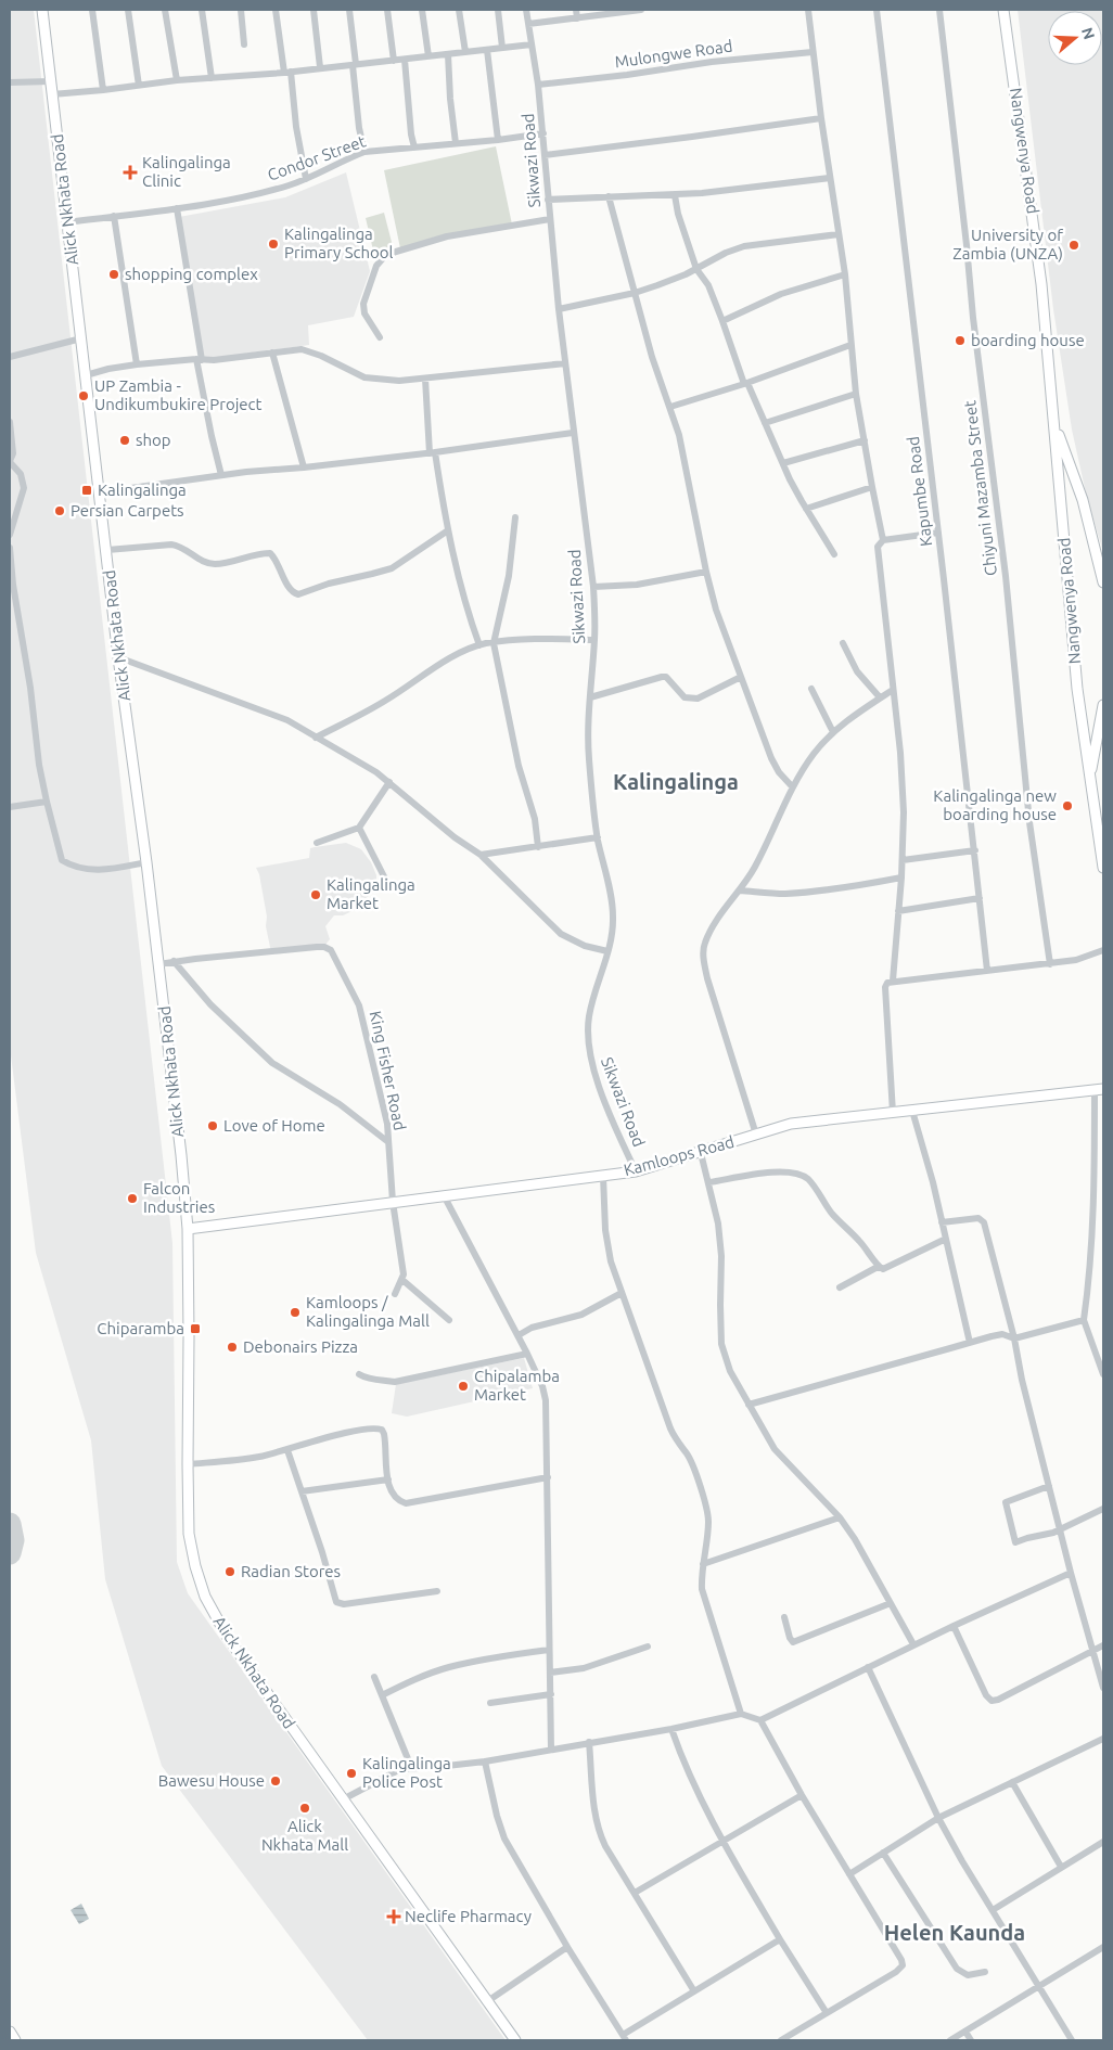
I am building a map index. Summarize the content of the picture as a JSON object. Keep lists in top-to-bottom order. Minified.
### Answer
{"streets":{"main road":["Nangwenya Road","Alick Nkhata Road","Kamloops Road"],"street":["Mulongwe Road","Condor Street","Sikwazi Road","Chiyuni Mazamba Street","Kapumbe Road","King Fisher Road"]},"crossings":[["Mulongwe Road","Sikwazi Road"],["Condor Street","Sikwazi Road"],["Condor Street","Alick Nkhata Road"],["Sikwazi Road","Kamloops Road"],["Alick Nkhata Road","Kamloops Road"],["King Fisher Road","Kamloops Road"]],"districts":["Kalingalinga","Helen Kaunda"],"places":{"health":["Kalingalinga Clinic","Neclife Pharmacy"],"other":["Kalingalinga Primary School","University of Zambia (UNZA)","shopping complex","boarding house","UP Zambia - Undikumbukire Project","shop","Persian Carpets","Kalingalinga new boarding house","Kalingalinga Market","Love of Home","Falcon Industries","Kamloops / Kalingalinga Mall","Debonairs Pizza","Chipalamba Market","Radian Stores","Kalingalinga Police Post","Bawesu House","Alick Nkhata Mall"],"transit":["Kalingalinga","Chiparamba"]},"north":"right"}
